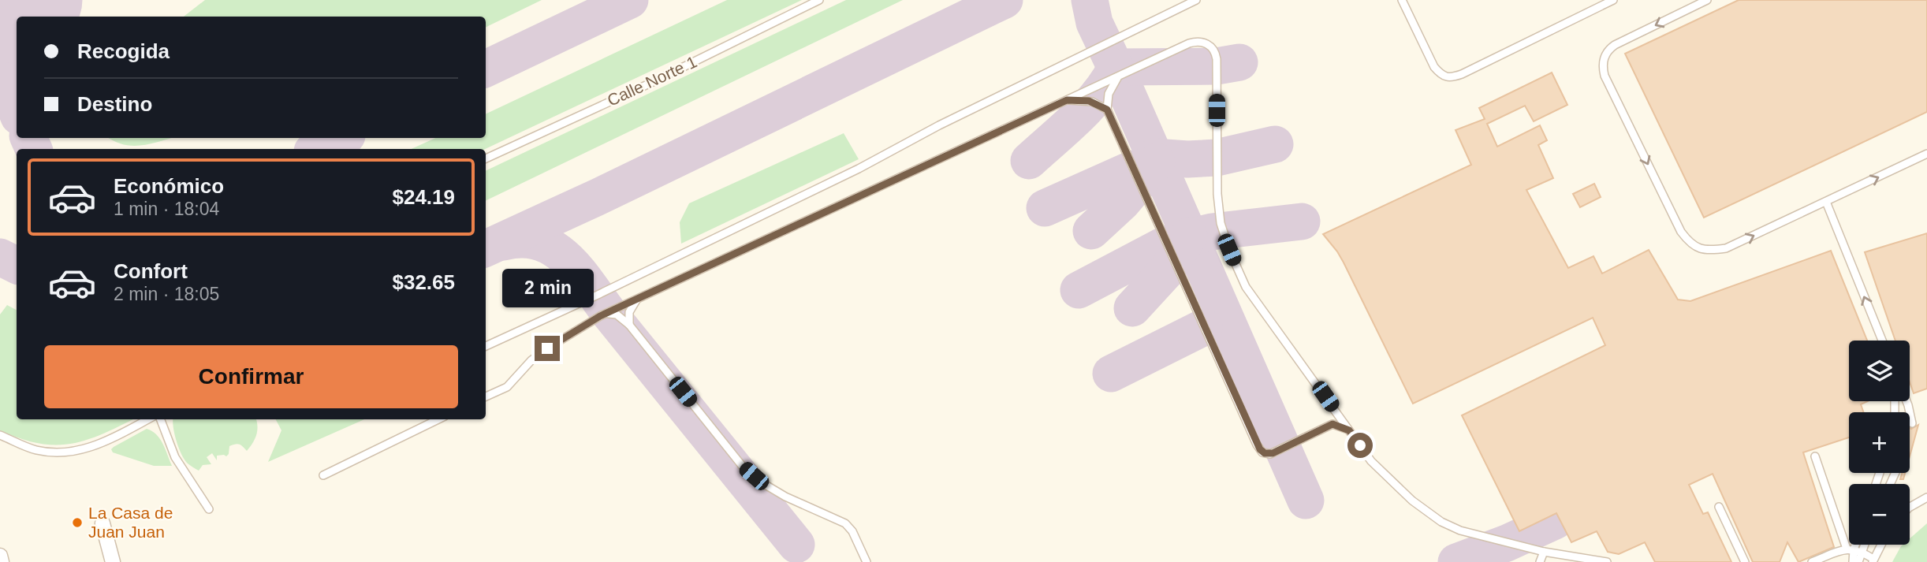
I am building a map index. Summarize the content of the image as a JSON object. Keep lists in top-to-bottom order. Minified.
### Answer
{"streets":{"lane":["Calle Norte 1"]},"places":["La Casa de Juan Juan"],"page":{"banner":["Recogida","Destino"],"list":[{"name":"Económico","note":"1 min · 18:04","value":"$24.19"},{"name":"Confort","note":"2 min · 18:05","value":"$32.65"}],"bubble":"2 min","buttons":"Confirmar","map_buttons":["+","−"]}}
